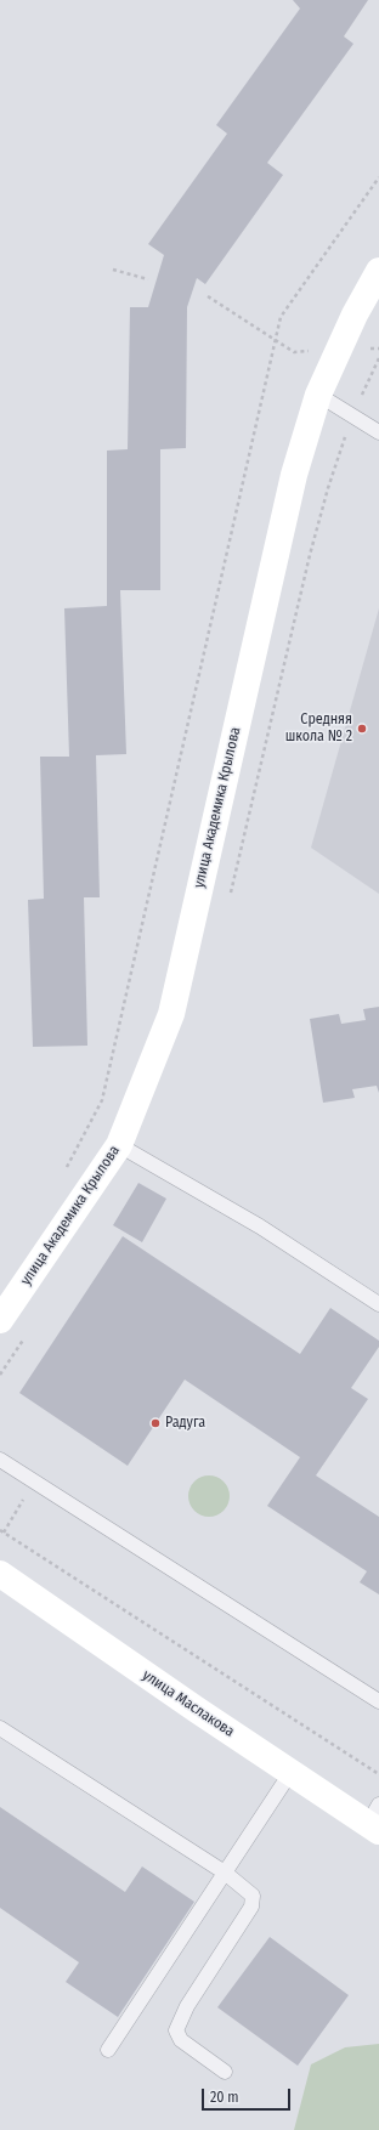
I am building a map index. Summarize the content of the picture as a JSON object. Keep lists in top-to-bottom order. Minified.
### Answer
{"streets":{"street":["улица Академика Крылова","улица Маслакова"]},"places":["Средняя школа № 2","Радуга"],"scale_bar":"20 m"}
